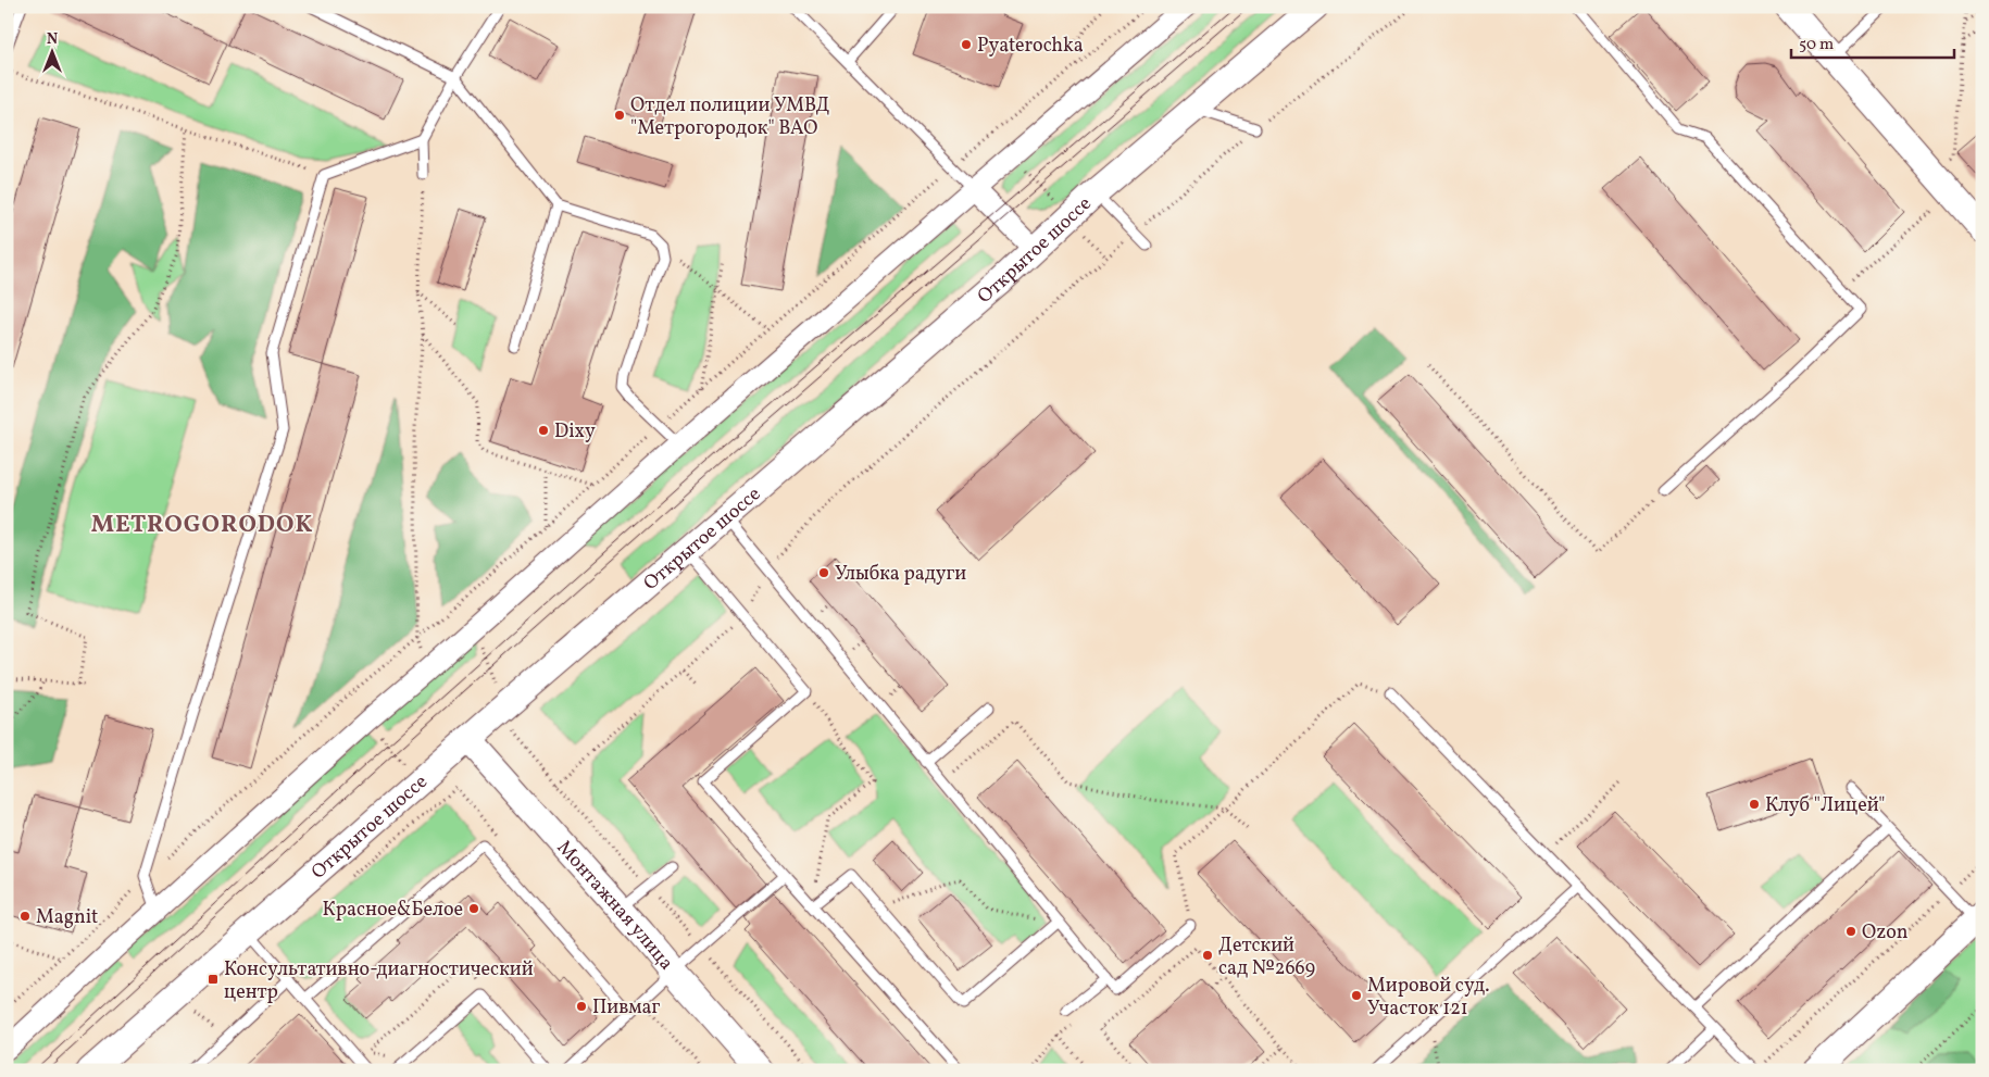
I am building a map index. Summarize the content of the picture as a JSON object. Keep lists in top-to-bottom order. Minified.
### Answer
{"streets":{"street":["Открытое шоссе","Монтажная улица"]},"crossings":[["Открытое шоссе","Монтажная улица"]],"districts":["METROGORODOK"],"places":{"other":["Pyaterochka","Отдел полиции УМВД \"Метрогородок\" ВАО","Dixy","Улыбка радуги","Клуб \"Лицей\"","Красное&Белое","Magnit","Ozon","Детский сад №2669","Мировой суд. Участок 121","Пивмаг"],"transit":["Консультативно-диагностический центр"]},"scale_bar":"50 m","north":"top"}
